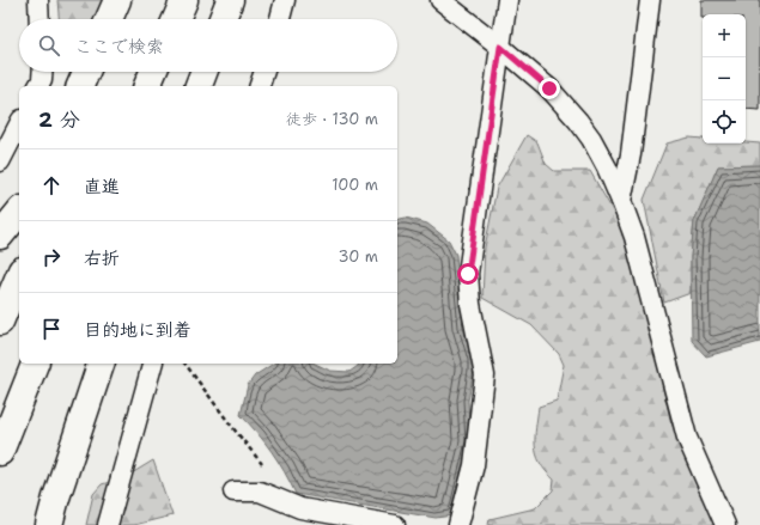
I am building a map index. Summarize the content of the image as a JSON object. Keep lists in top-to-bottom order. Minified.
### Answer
{"page":{"map_buttons":["+","−"],"search":"ここで検索","heading":["2 分","徒歩 · 130 m"],"list":[["直進","100 m"],["右折","30 m"],"目的地に到着"]}}
